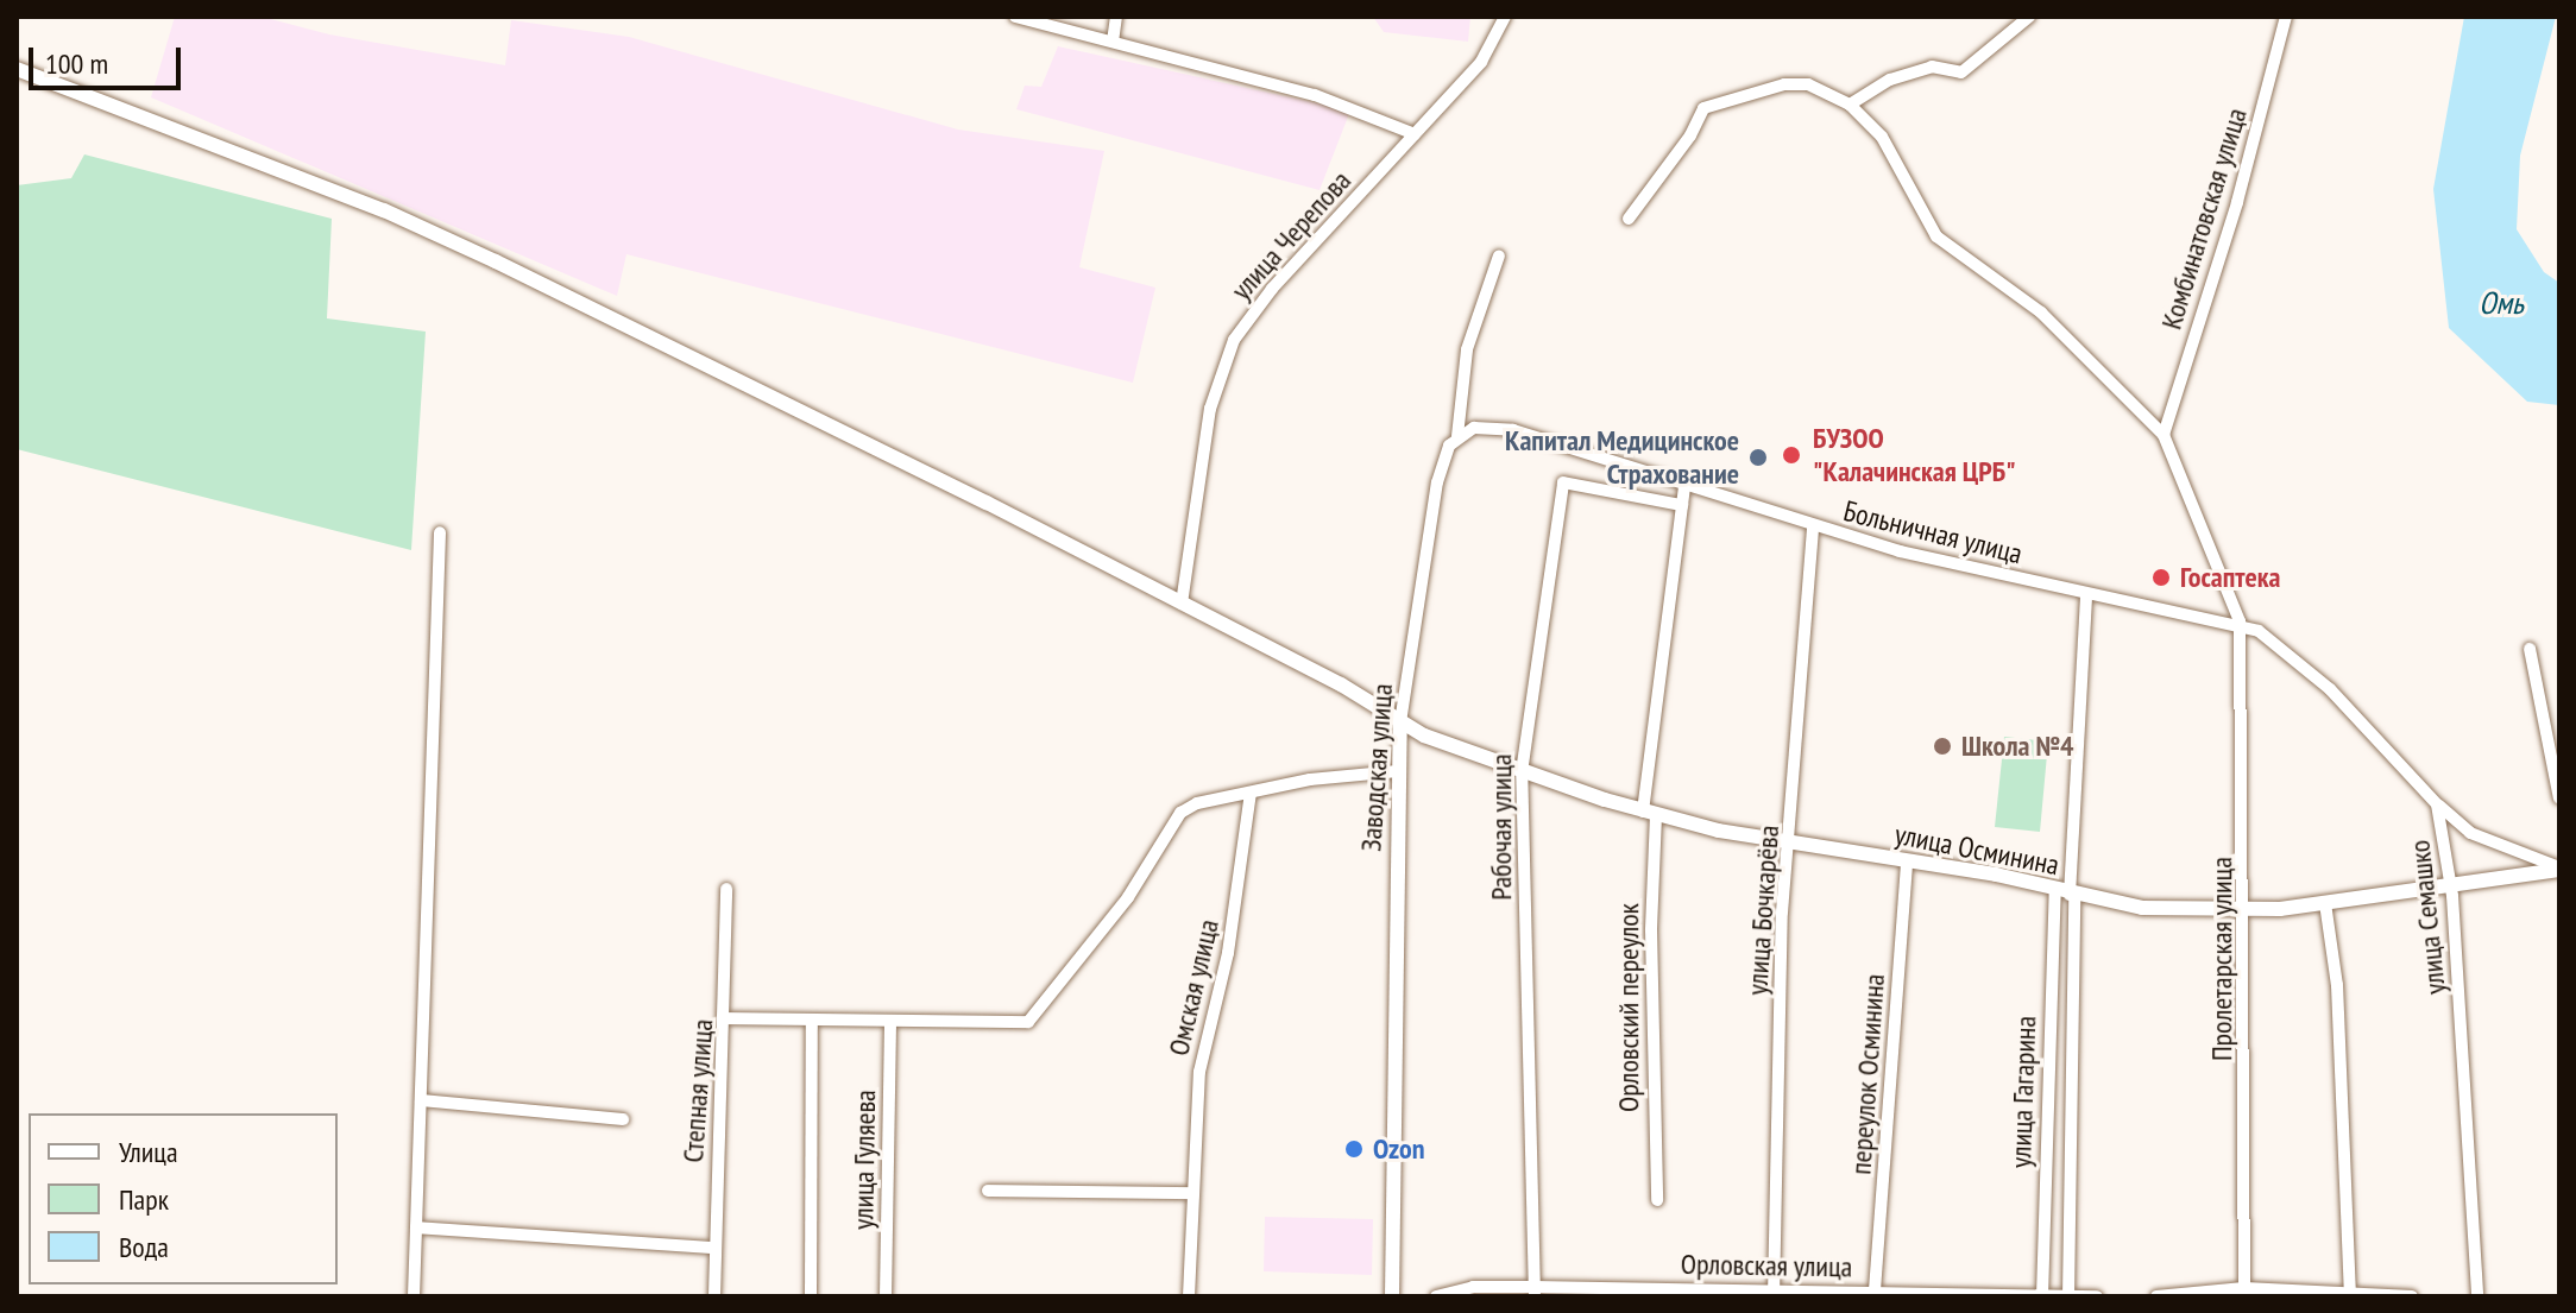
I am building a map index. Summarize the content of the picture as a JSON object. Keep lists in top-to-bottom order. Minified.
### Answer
{"streets":{"street":["Комбинатовская улица","улица Черепова","Больничная улица","Заводская улица","Рабочая улица","улица Осминина","улица Бочкарёва","улица Семашко","Пролетарская улица","Омская улица","Орловский переулок","переулок Осминина","Степная улица","улица Гагарина","улица Гуляева","Орловская улица"]},"crossings":[["Комбинатовская улица","Пролетарская улица"],["улица Черепова","улица Осминина"],["Больничная улица","Заводская улица"],["Больничная улица","улица Бочкарёва"],["Больничная улица","улица Семашко"],["Больничная улица","Пролетарская улица"],["Больничная улица","Орловский переулок"],["Больничная улица","улица Гагарина"],["Заводская улица","улица Осминина"],["Рабочая улица","улица Осминина"],["Рабочая улица","Орловский переулок"],["Рабочая улица","Орловская улица"],["улица Осминина","улица Бочкарёва"],["улица Осминина","улица Семашко"],["улица Осминина","Пролетарская улица"],["улица Осминина","Орловский переулок"],["улица Осминина","переулок Осминина"],["улица Осминина","улица Гагарина"],["улица Бочкарёва","Орловская улица"],["улица Семашко","Пролетарская улица"],["переулок Осминина","Орловская улица"],["улица Гагарина","Орловская улица"]],"water":["Омь"],"places":["БУЗОО \"Калачинская ЦРБ\"","Капитал Медицинское Страхование","Госаптека","Школа №4","Ozon"],"legend":["Улица","Парк","Вода"],"scale_bar":"100 m"}
